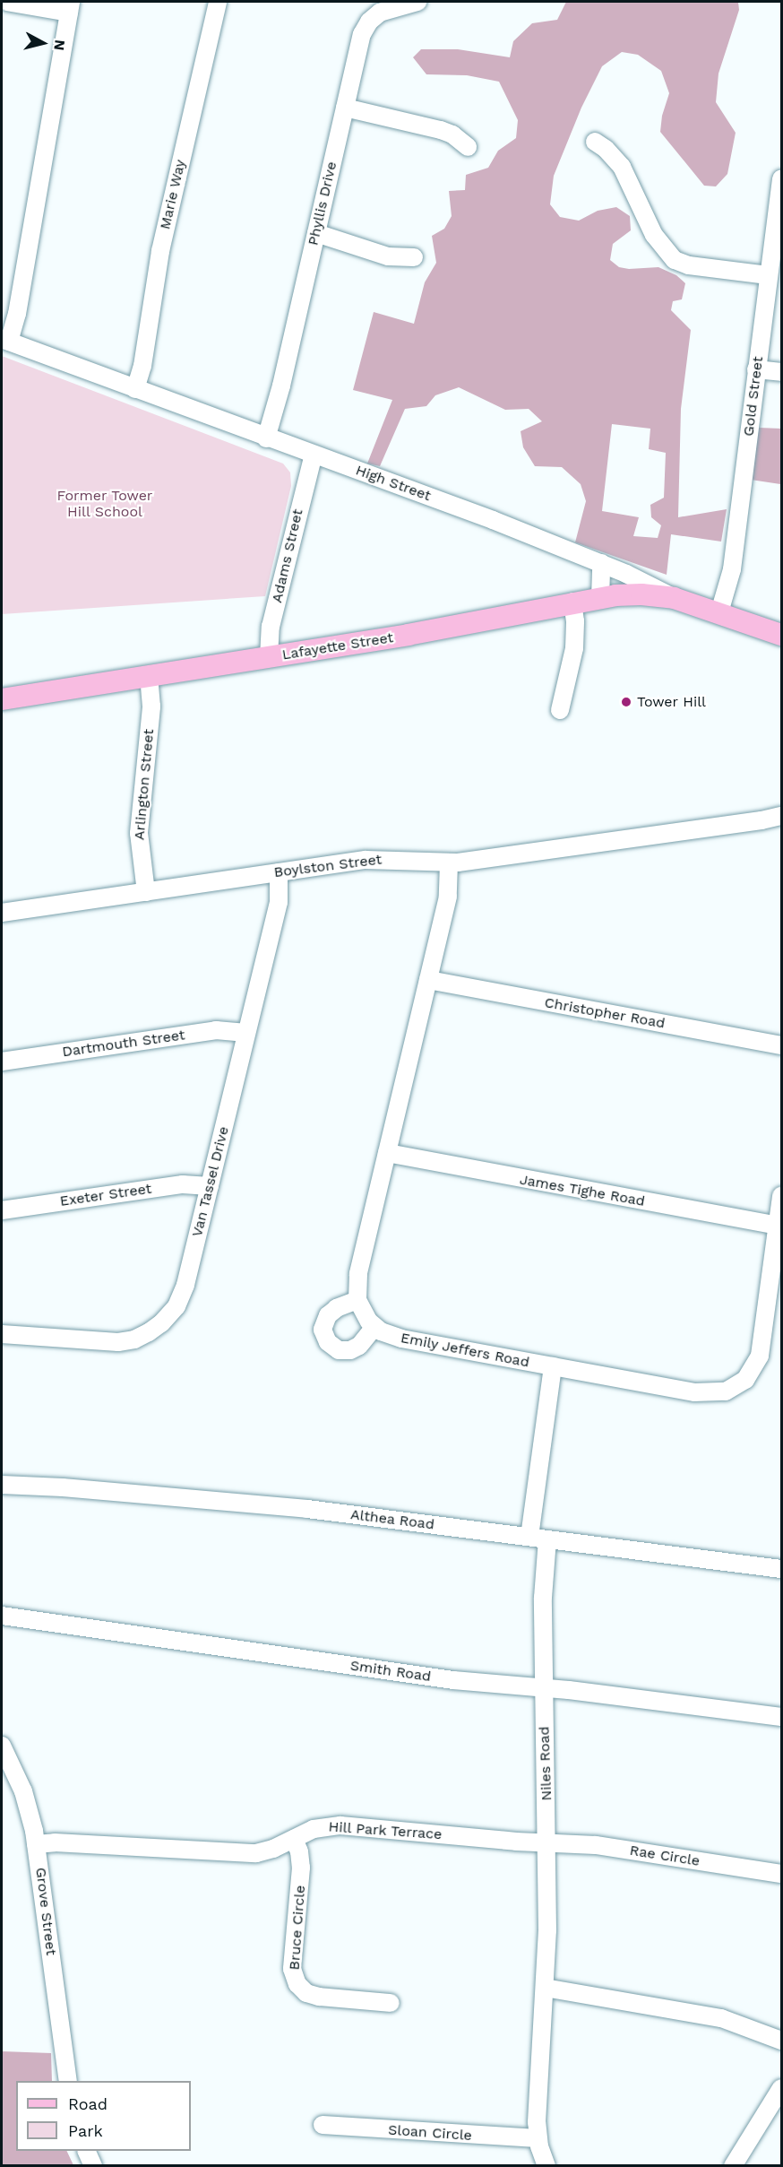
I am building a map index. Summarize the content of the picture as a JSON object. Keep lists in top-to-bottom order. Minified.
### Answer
{"streets":{"main road":["High Street","Lafayette Street"],"street":["Marie Way","Phyllis Drive","Gold Street","Adams Street","Arlington Street","Boylston Street","Christopher Road","Dartmouth Street","Van Tassel Drive","James Tighe Road","Exeter Street","Emily Jeffers Road","Althea Road","Smith Road","Niles Road","Hill Park Terrace","Rae Circle","Grove Street","Bruce Circle","Sloan Circle"]},"crossings":[["Marie Way","High Street"],["Phyllis Drive","High Street"],["Gold Street","High Street"],["High Street","Adams Street"],["High Street","Lafayette Street"],["Adams Street","Lafayette Street"],["Lafayette Street","Arlington Street"],["Arlington Street","Boylston Street"],["Boylston Street","Van Tassel Drive"],["Dartmouth Street","Van Tassel Drive"],["Van Tassel Drive","Exeter Street"],["James Tighe Road","Emily Jeffers Road"],["Althea Road","Niles Road"],["Smith Road","Niles Road"],["Niles Road","Hill Park Terrace"],["Niles Road","Rae Circle"],["Niles Road","Sloan Circle"],["Hill Park Terrace","Rae Circle"],["Hill Park Terrace","Grove Street"],["Hill Park Terrace","Bruce Circle"]],"parks":["Former Tower Hill School"],"places":["Tower Hill"],"legend":["Road","Park"],"north":"right"}
